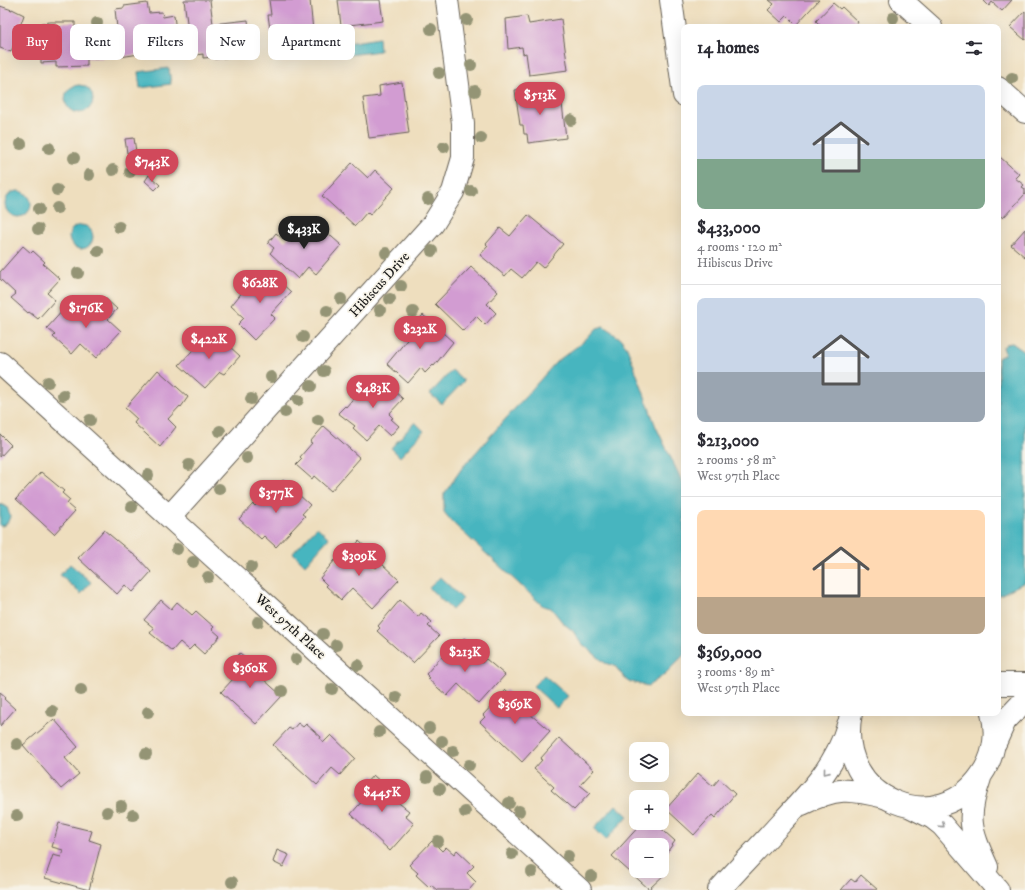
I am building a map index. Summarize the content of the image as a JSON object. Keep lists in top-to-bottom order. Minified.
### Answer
{"streets":{"street":["Hibiscus Drive","West 97th Place"]},"crossings":[["Hibiscus Drive","West 97th Place"]],"page":{"chip":["Buy","Rent","Filters","New","Apartment"],"heading":"14 homes","list":[{"name":"$433,000","note":"4 rooms · 120 m² · Hibiscus Drive"},{"name":"$213,000","note":"2 rooms · 58 m² · West 97th Place"},{"name":"$369,000","note":"3 rooms · 89 m² · West 97th Place"}],"price":["$513K","$743K","$433K","$628K","$176K","$232K","$422K","$483K","$377K","$309K","$213K","$360K","$369K","$445K"],"map_buttons":["+","−"]}}
